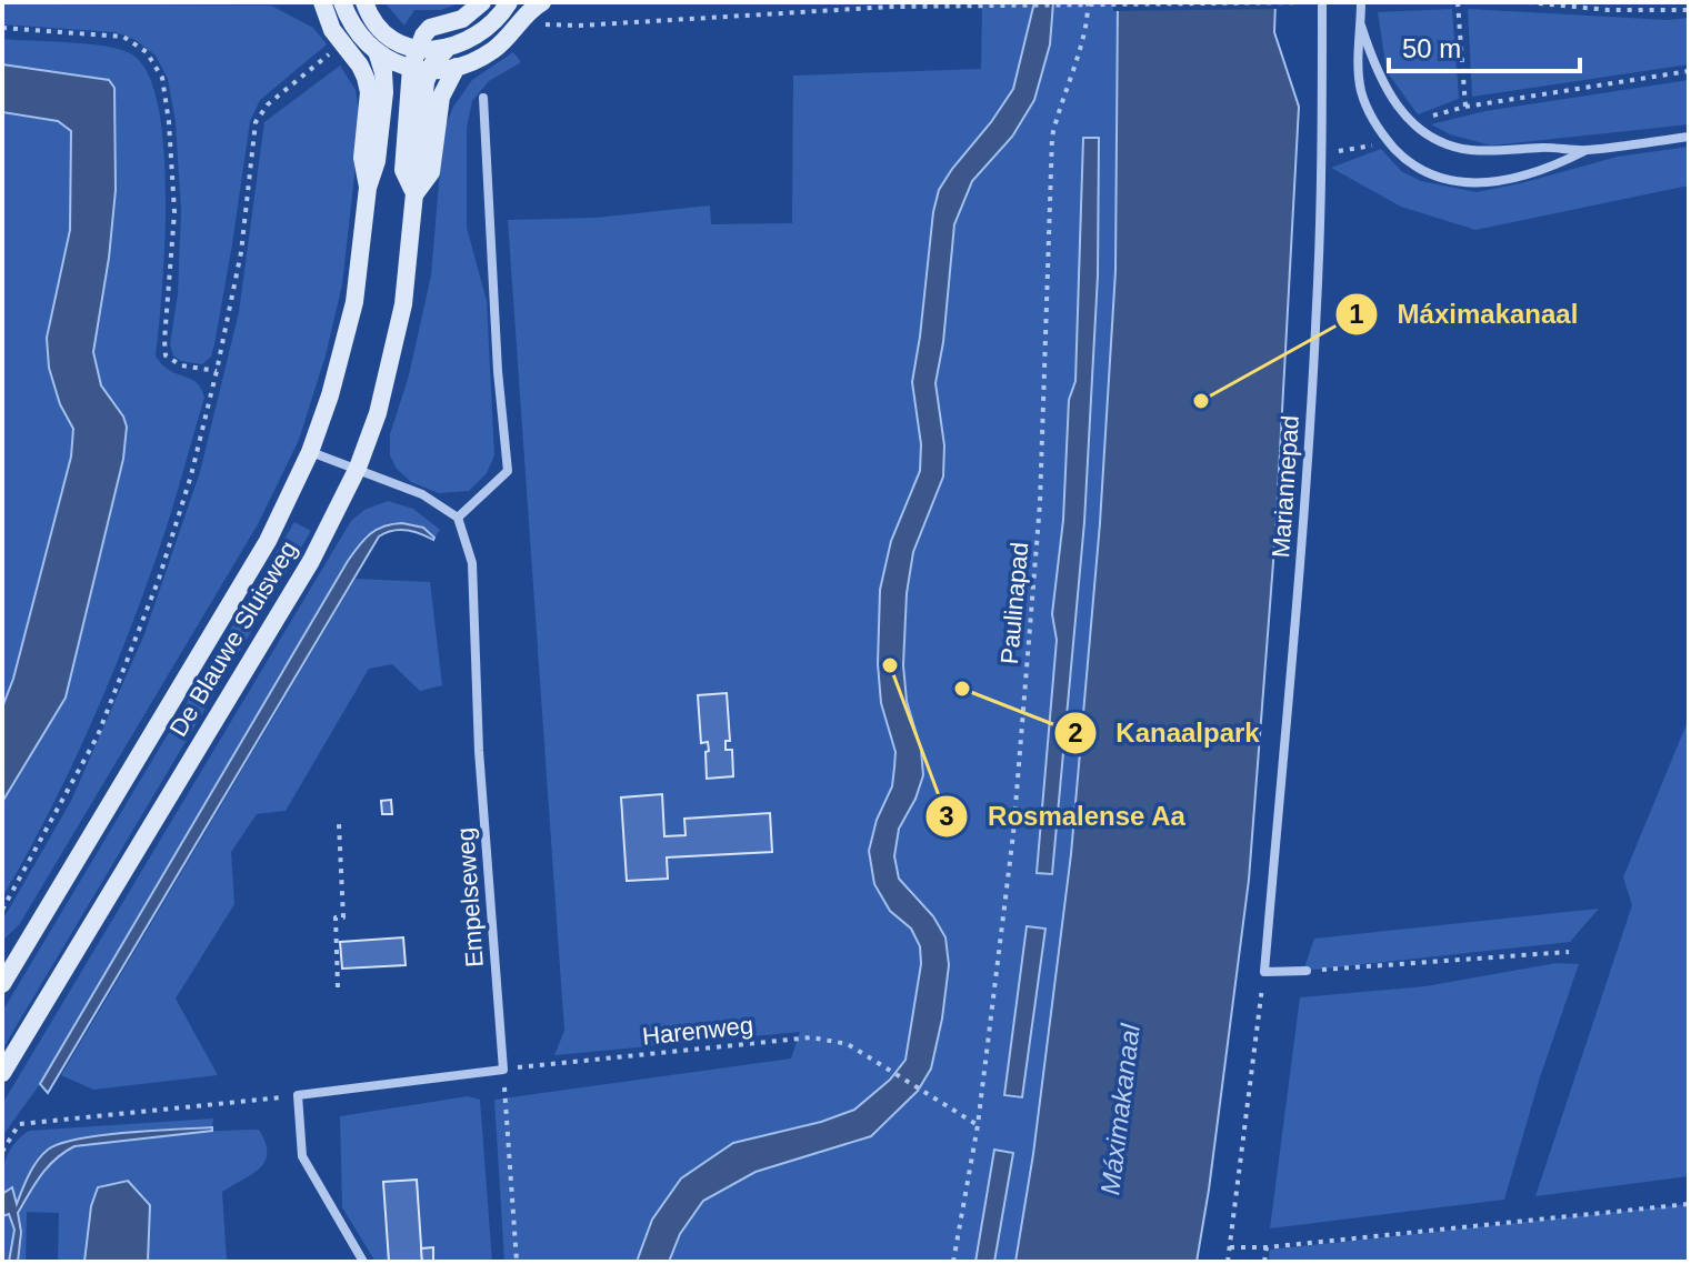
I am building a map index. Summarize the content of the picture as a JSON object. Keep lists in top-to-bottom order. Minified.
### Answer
{"streets":{"main road":["De Blauwe Sluisweg"],"street":["Mariannepad","Empelseweg"],"path":["Paulinapad","Harenweg"]},"crossings":[["Paulinapad","Harenweg"],["Empelseweg","Harenweg"]],"water":["Máximakanaal"],"places":["Máximakanaal","Rosmalense Aa","Kanaalpark"],"scale_bar":"50 m"}
